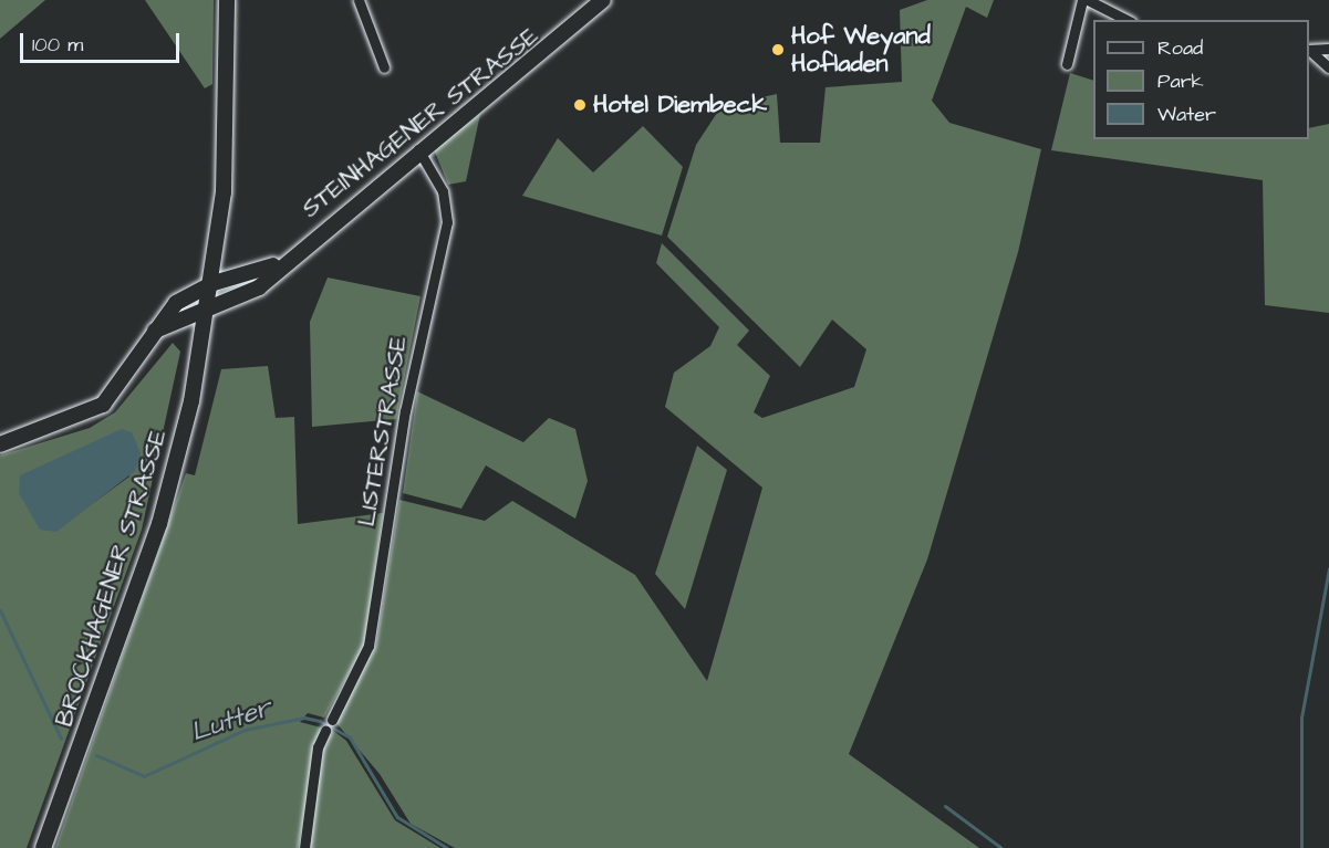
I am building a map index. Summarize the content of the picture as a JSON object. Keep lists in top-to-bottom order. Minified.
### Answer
{"streets":{"main road":["STEINHAGENER STRASSE","BROCKHAGENER STRASSE"],"street":["LISTERSTRASSE"]},"crossings":[["STEINHAGENER STRASSE","LISTERSTRASSE"],["STEINHAGENER STRASSE","BROCKHAGENER STRASSE"]],"water":["Lutter"],"places":["Hof Weyand Hofladen","Hotel Diembeck"],"legend":["Road","Park","Water"],"scale_bar":"100 m"}
